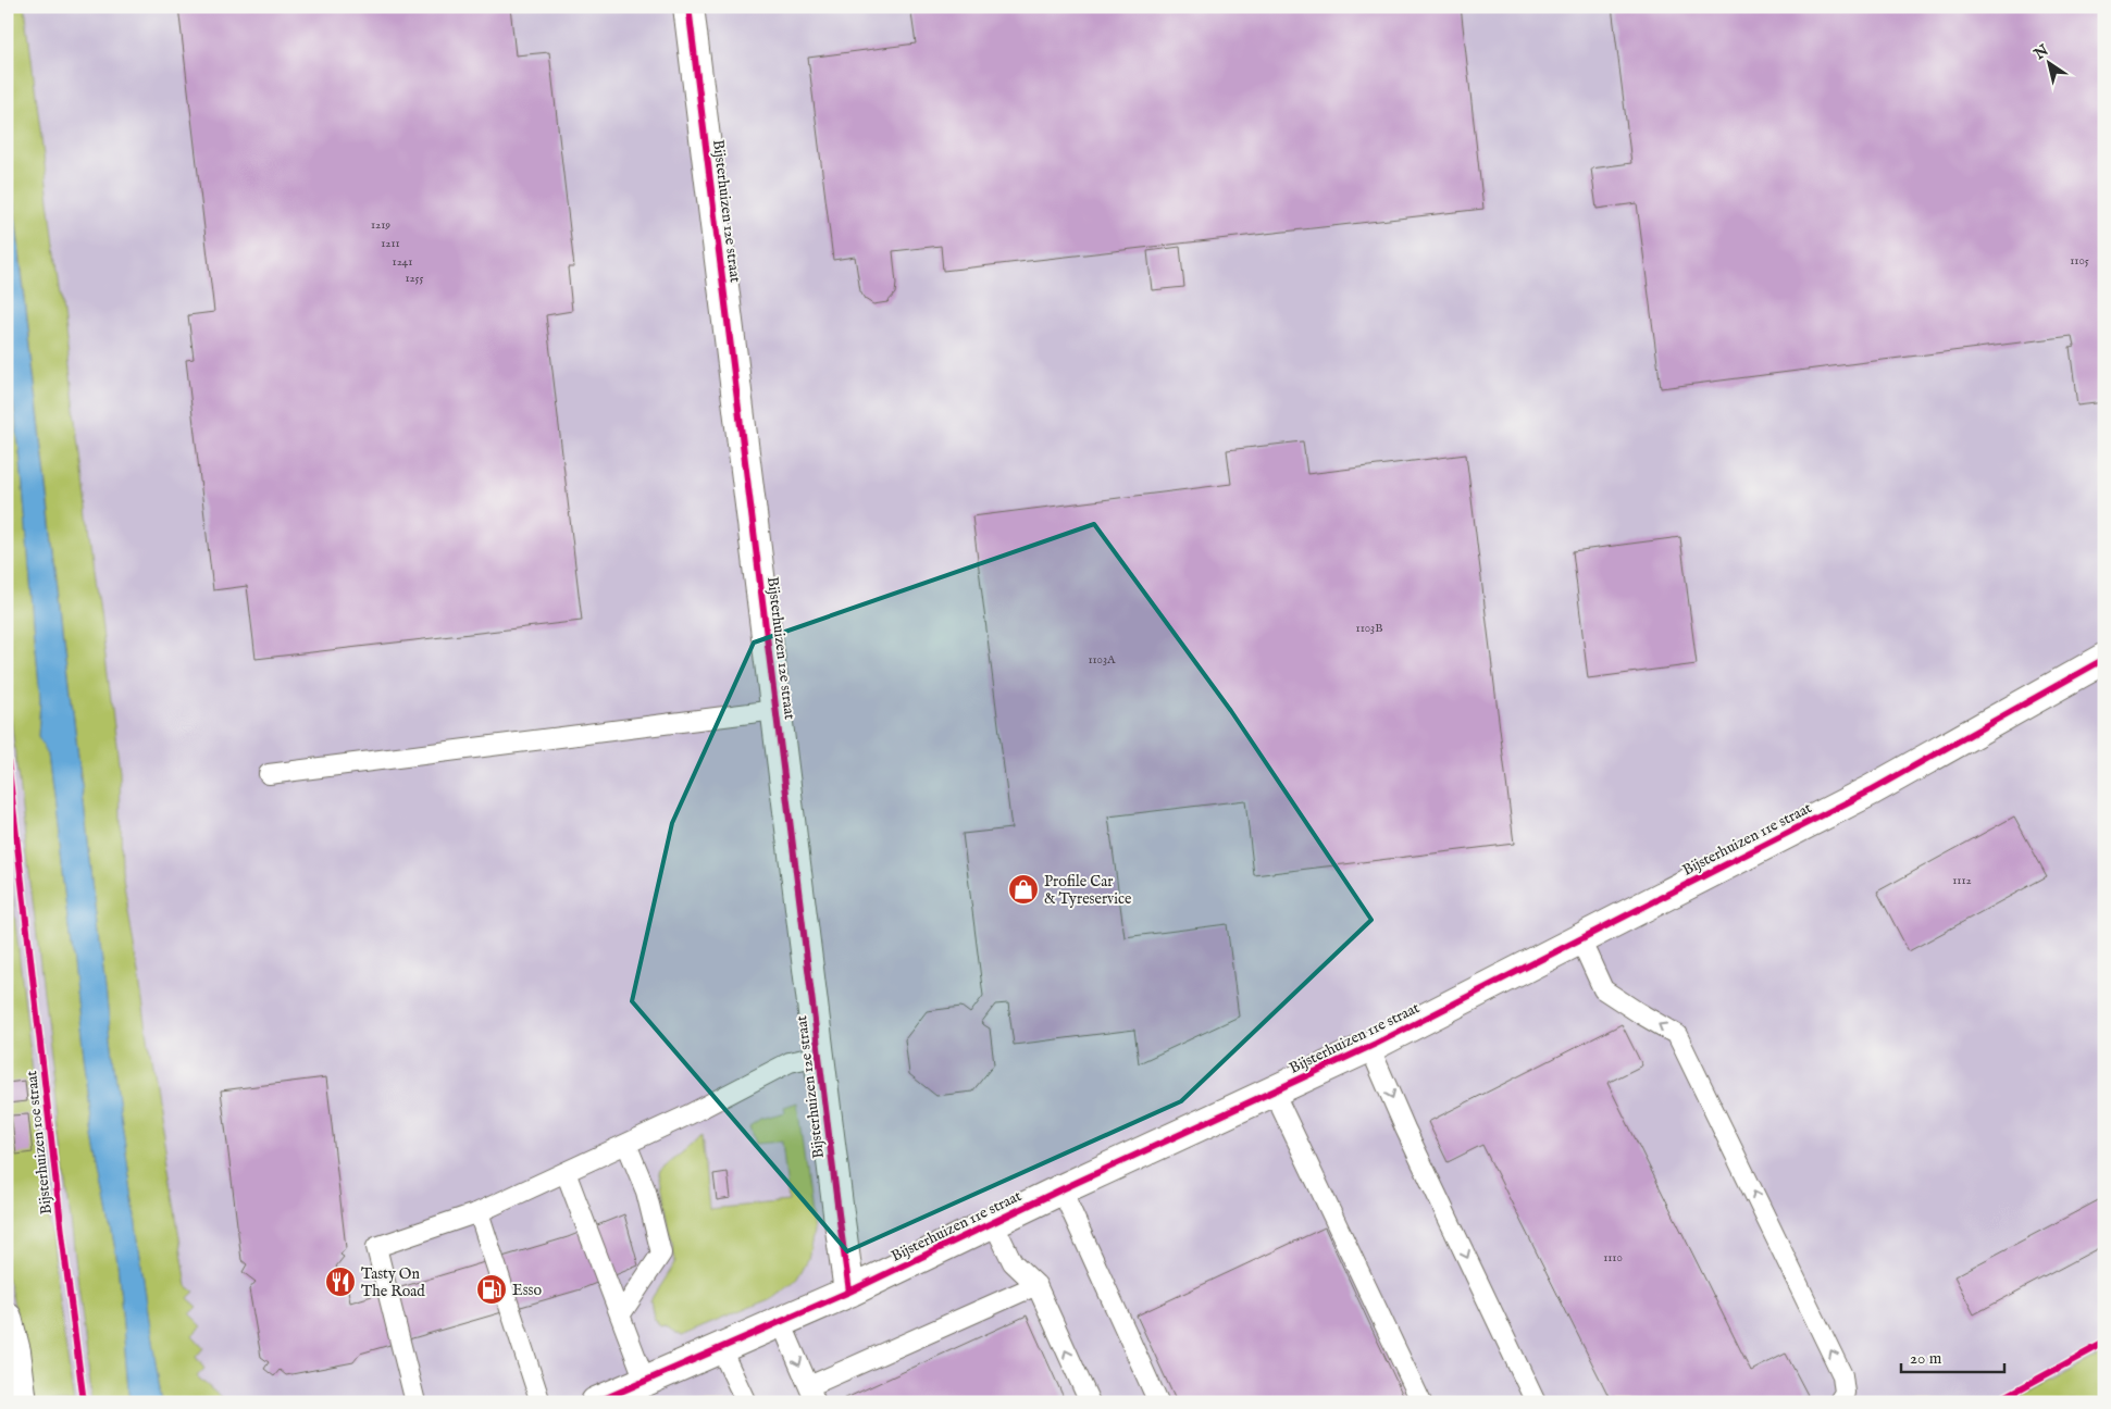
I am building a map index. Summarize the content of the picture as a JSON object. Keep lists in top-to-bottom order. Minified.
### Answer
{"streets":{"street":["Bijsterhuizen 12e straat","Bijsterhuizen 11e straat"],"cycle path":["Bijsterhuizen 10e straat"]},"crossings":[["Bijsterhuizen 12e straat","Bijsterhuizen 11e straat"]],"places":{"shop":["Profile Car & Tyreservice"],"restaurant":["Tasty On The Road"],"fuel station":["Esso"]},"house_numbers":["1219","1211","1105","1241","1255","1103B","1103A","1112","1110"],"scale_bar":"20 m","north":"top left"}
